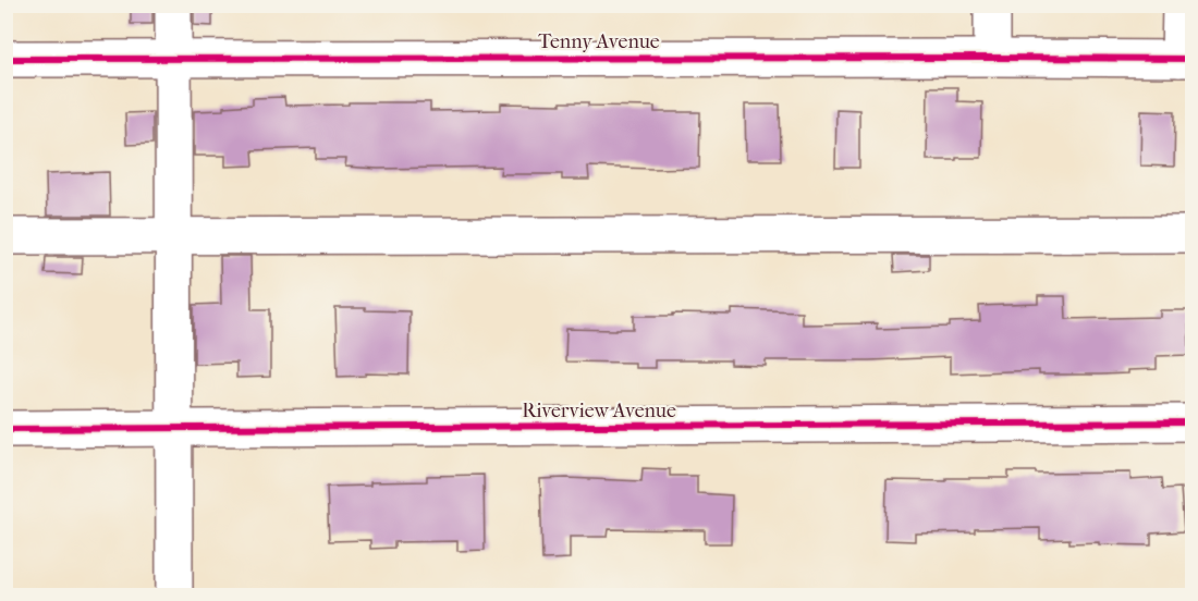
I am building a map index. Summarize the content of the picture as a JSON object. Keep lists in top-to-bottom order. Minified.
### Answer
{"streets":{"street":["Tenny Avenue","Riverview Avenue"]}}
